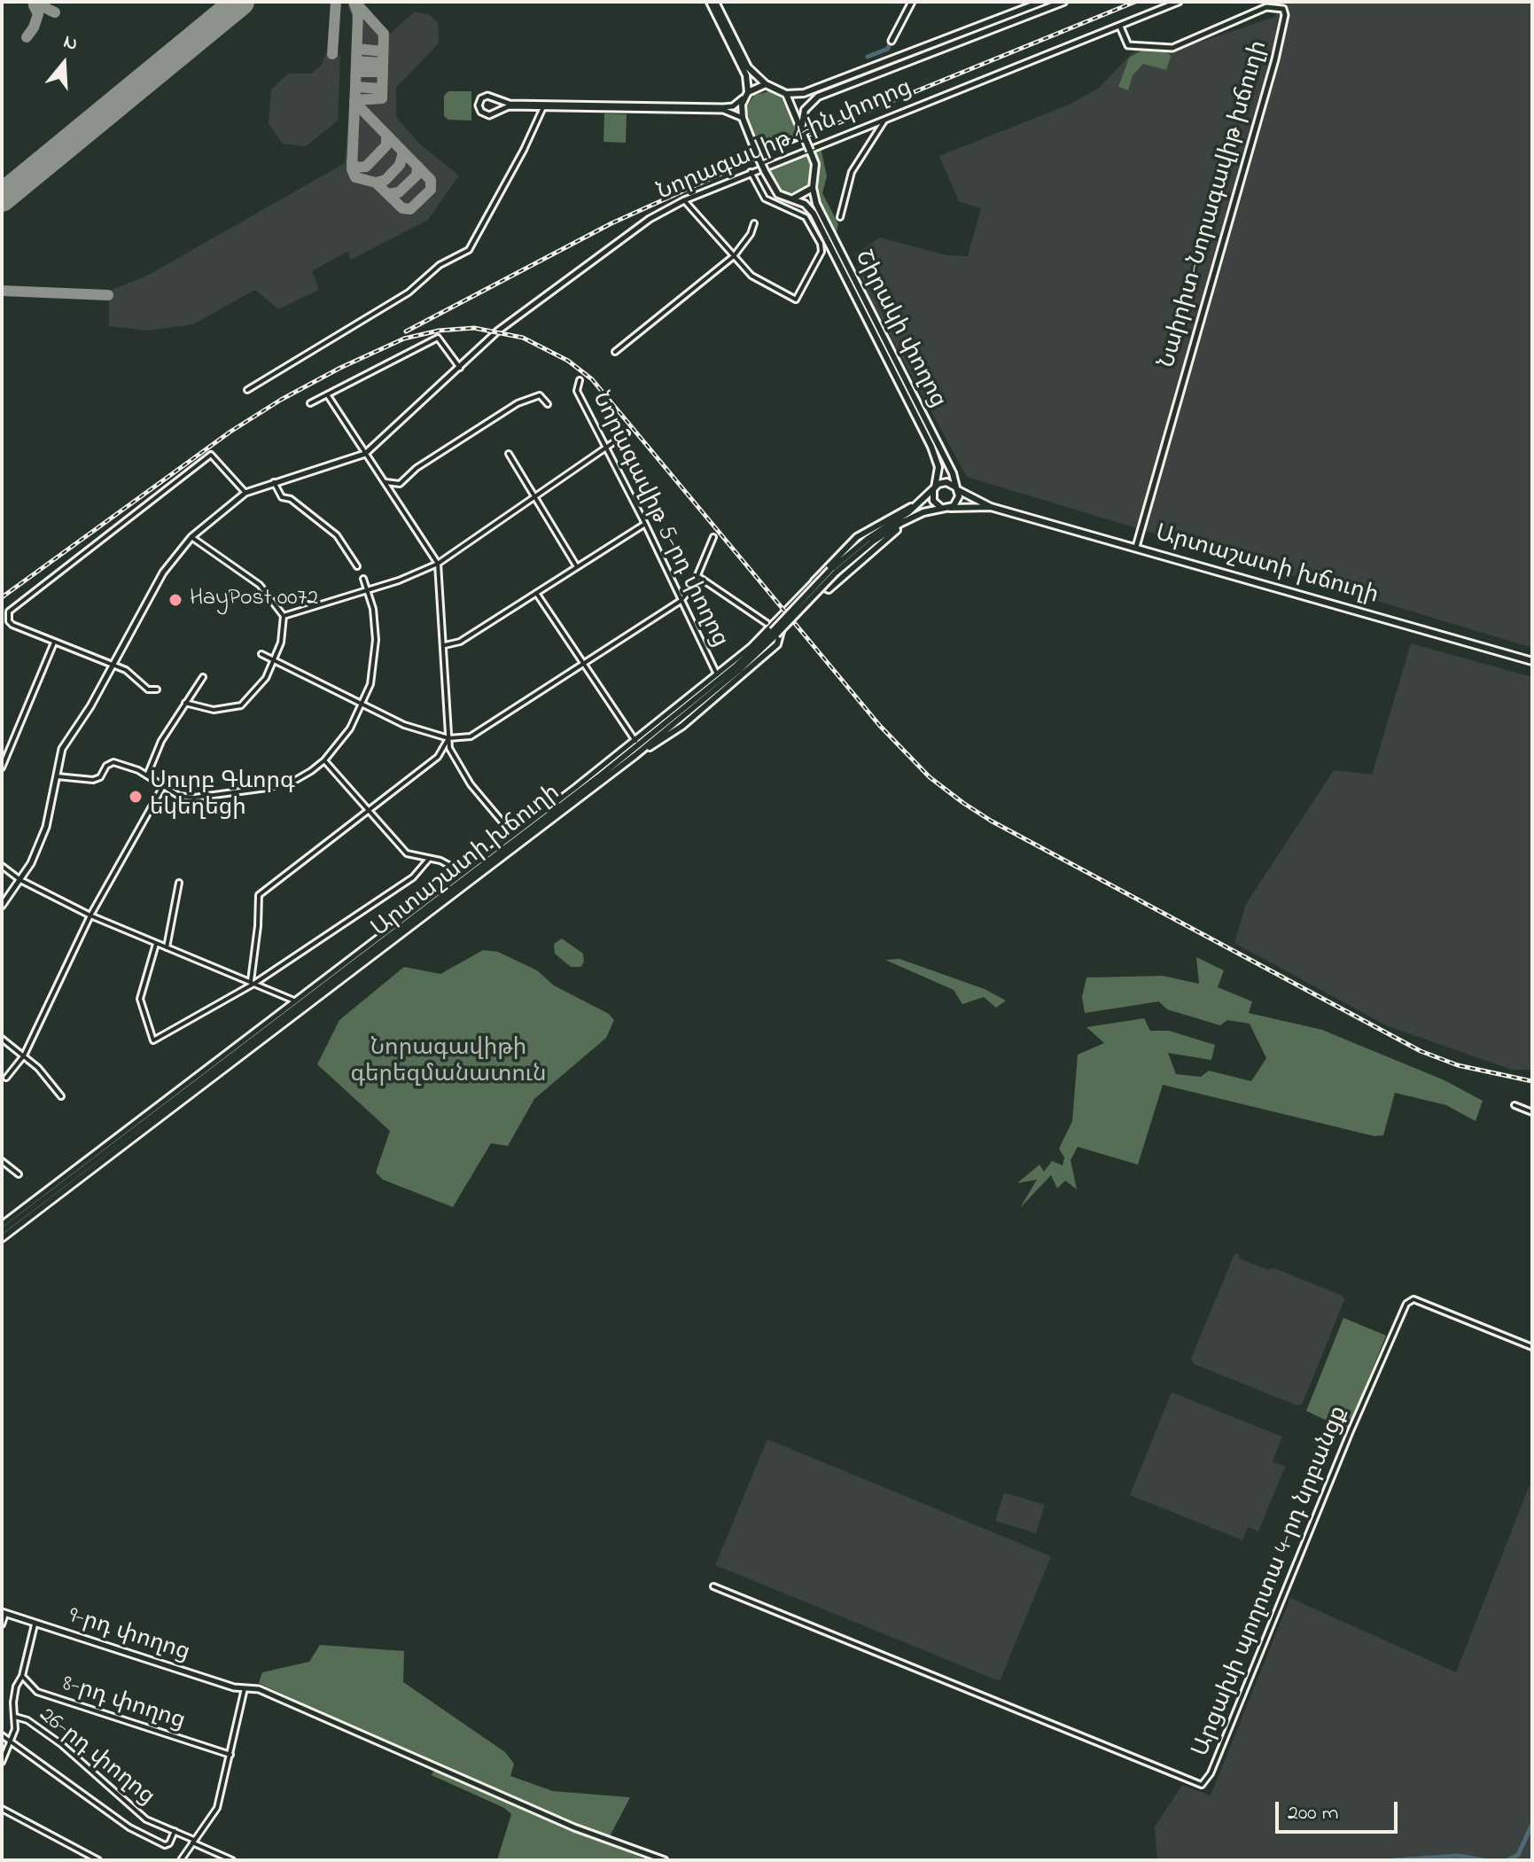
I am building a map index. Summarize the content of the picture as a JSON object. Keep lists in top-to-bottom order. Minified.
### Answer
{"streets":{"main road":["Շիրակի փողոց","Արտաշատի խճուղի"],"street":["Նորագավիթ 1-ին փողոց","Նաիրիտ-Նորագավիթ խճուղի","Նորագավիթ 5-րդ փողոց","Արցախի պողոտա 4-րդ նրբանցք","9-րդ փողոց","8-րդ փողոց","26-րդ փողոց"]},"crossings":[["Նորագավիթ 1-ին փողոց","Նաիրիտ-Նորագավիթ խճուղի"],["Նաիրիտ-Նորագավիթ խճուղի","Արտաշատի խճուղի"],["Շիրակի փողոց","Արտաշատի խճուղի"],["Նորագավիթ 5-րդ փողոց","Արտաշատի խճուղի"]],"parks":["Նորագավիթի գերեզմանատուն"],"places":["HayPost 0072","Սուրբ Գևորգ եկեղեցի"],"scale_bar":"200 m","north":"top"}
